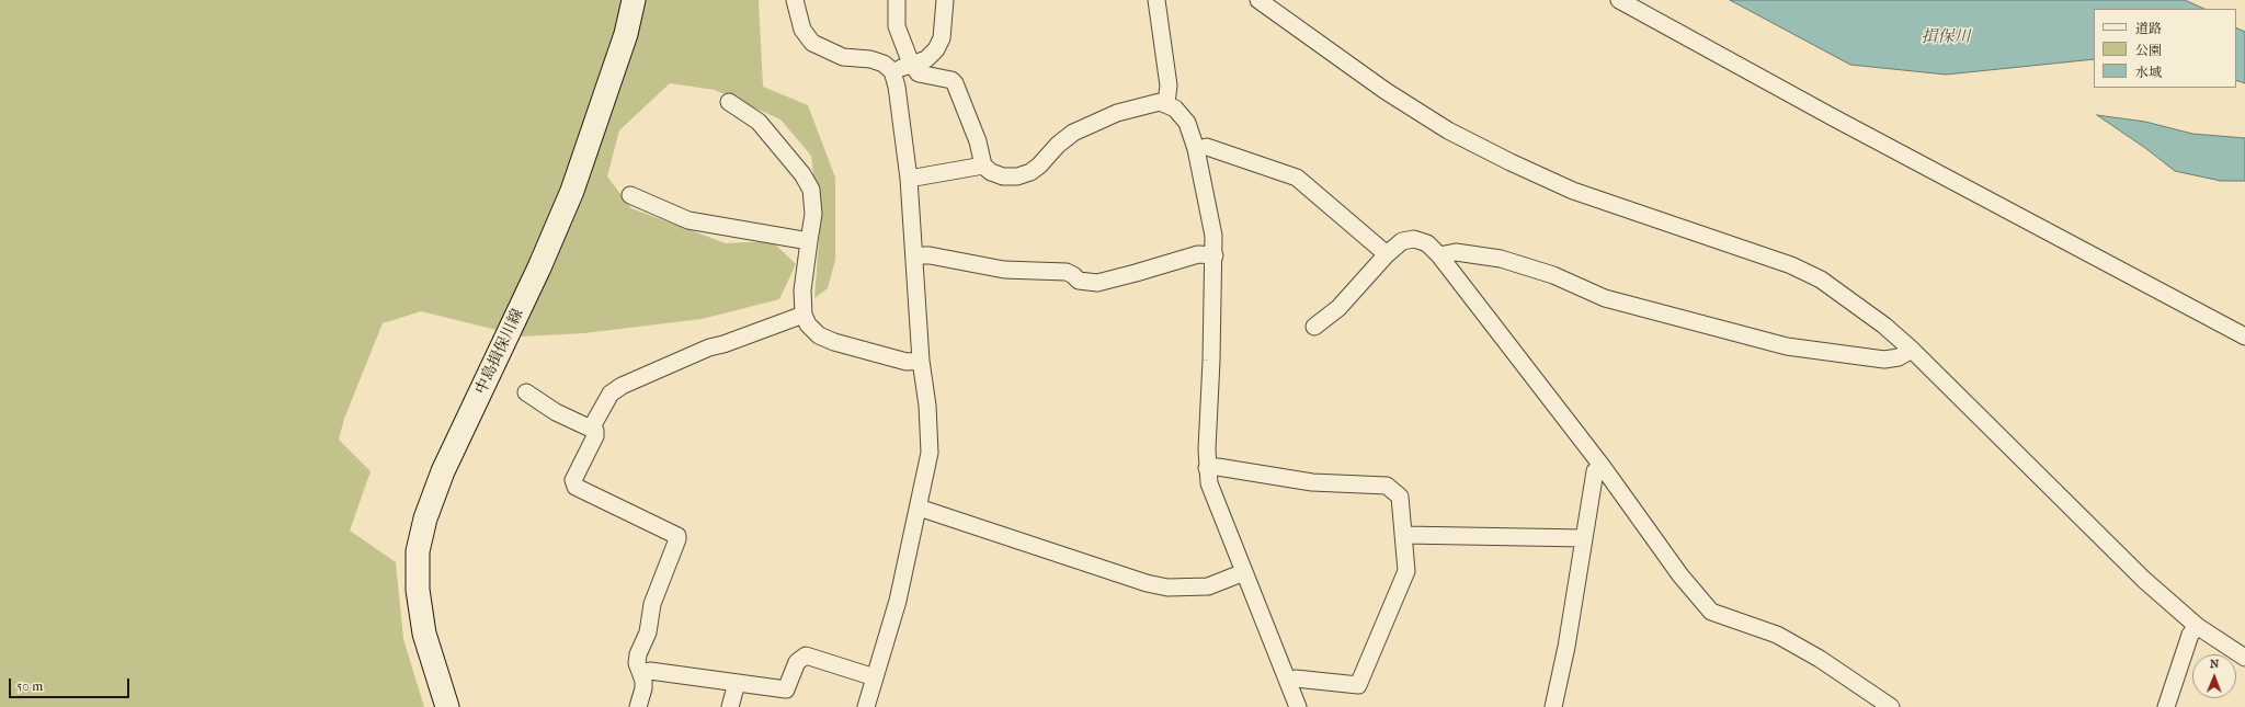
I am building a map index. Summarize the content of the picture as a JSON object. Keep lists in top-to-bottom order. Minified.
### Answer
{"streets":{"main road":["中島揖保川線"]},"water":["揖保川"],"legend":["道路","公園","水域"],"scale_bar":"50 m","north":"top"}
